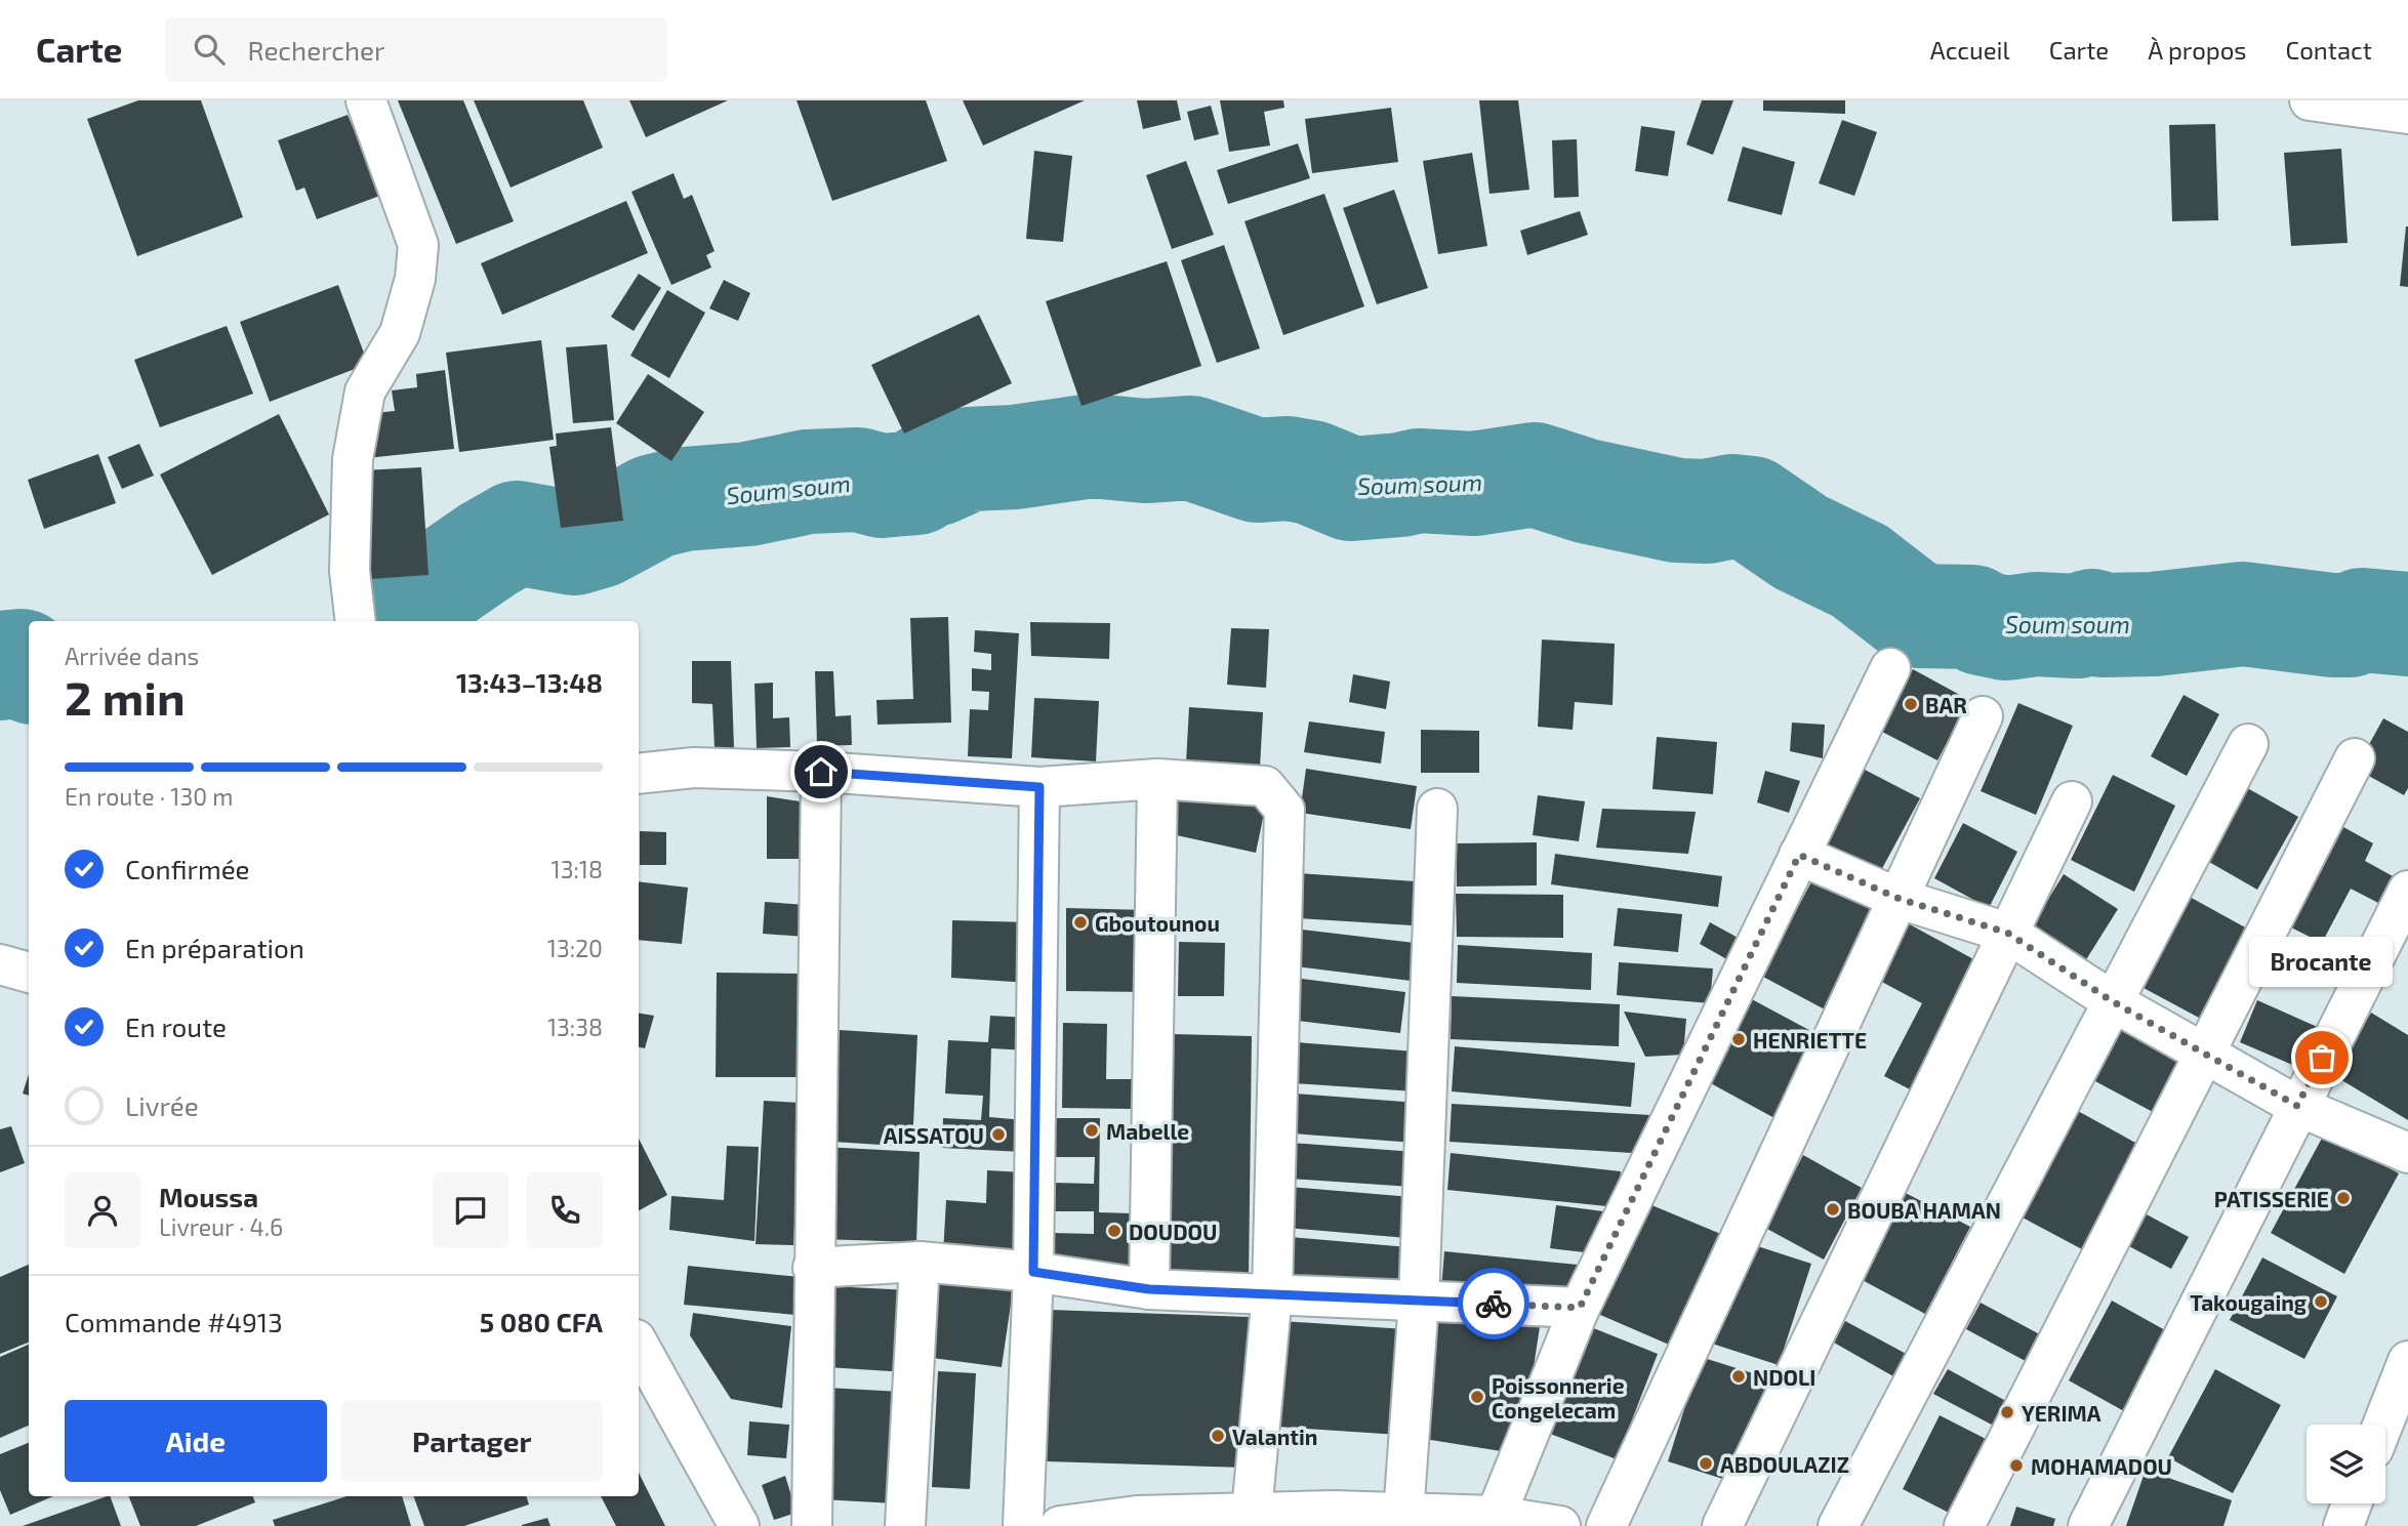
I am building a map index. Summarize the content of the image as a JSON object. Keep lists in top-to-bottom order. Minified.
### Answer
{"water":["Soum soum"],"places":["BAR","Gboutounou","HENRIETTE","Brocante","Mabelle","AISSATOU","PATISSERIE","BOUBA HAMAN","DOUDOU","Takougaing","NDOLI","Poissonnerie Congelecam","YERIMA","Valantin","ABDOULAZIZ","MOHAMADOU"],"page":{"header":"Carte","search":"Rechercher","nav":["Accueil","Carte","À propos","Contact"],"heading":["2 min","Arrivée dans","13:43–13:48"],"panel":["Moussa","Livreur · 4.6","Commande #4913","5 080 CFA"],"bar":"En route · 130 m","list":[["Confirmée","13:18"],["En préparation","13:20"],["En route","13:38"],"Livrée"],"bubble":"Brocante","buttons":["Aide","Partager"]}}
